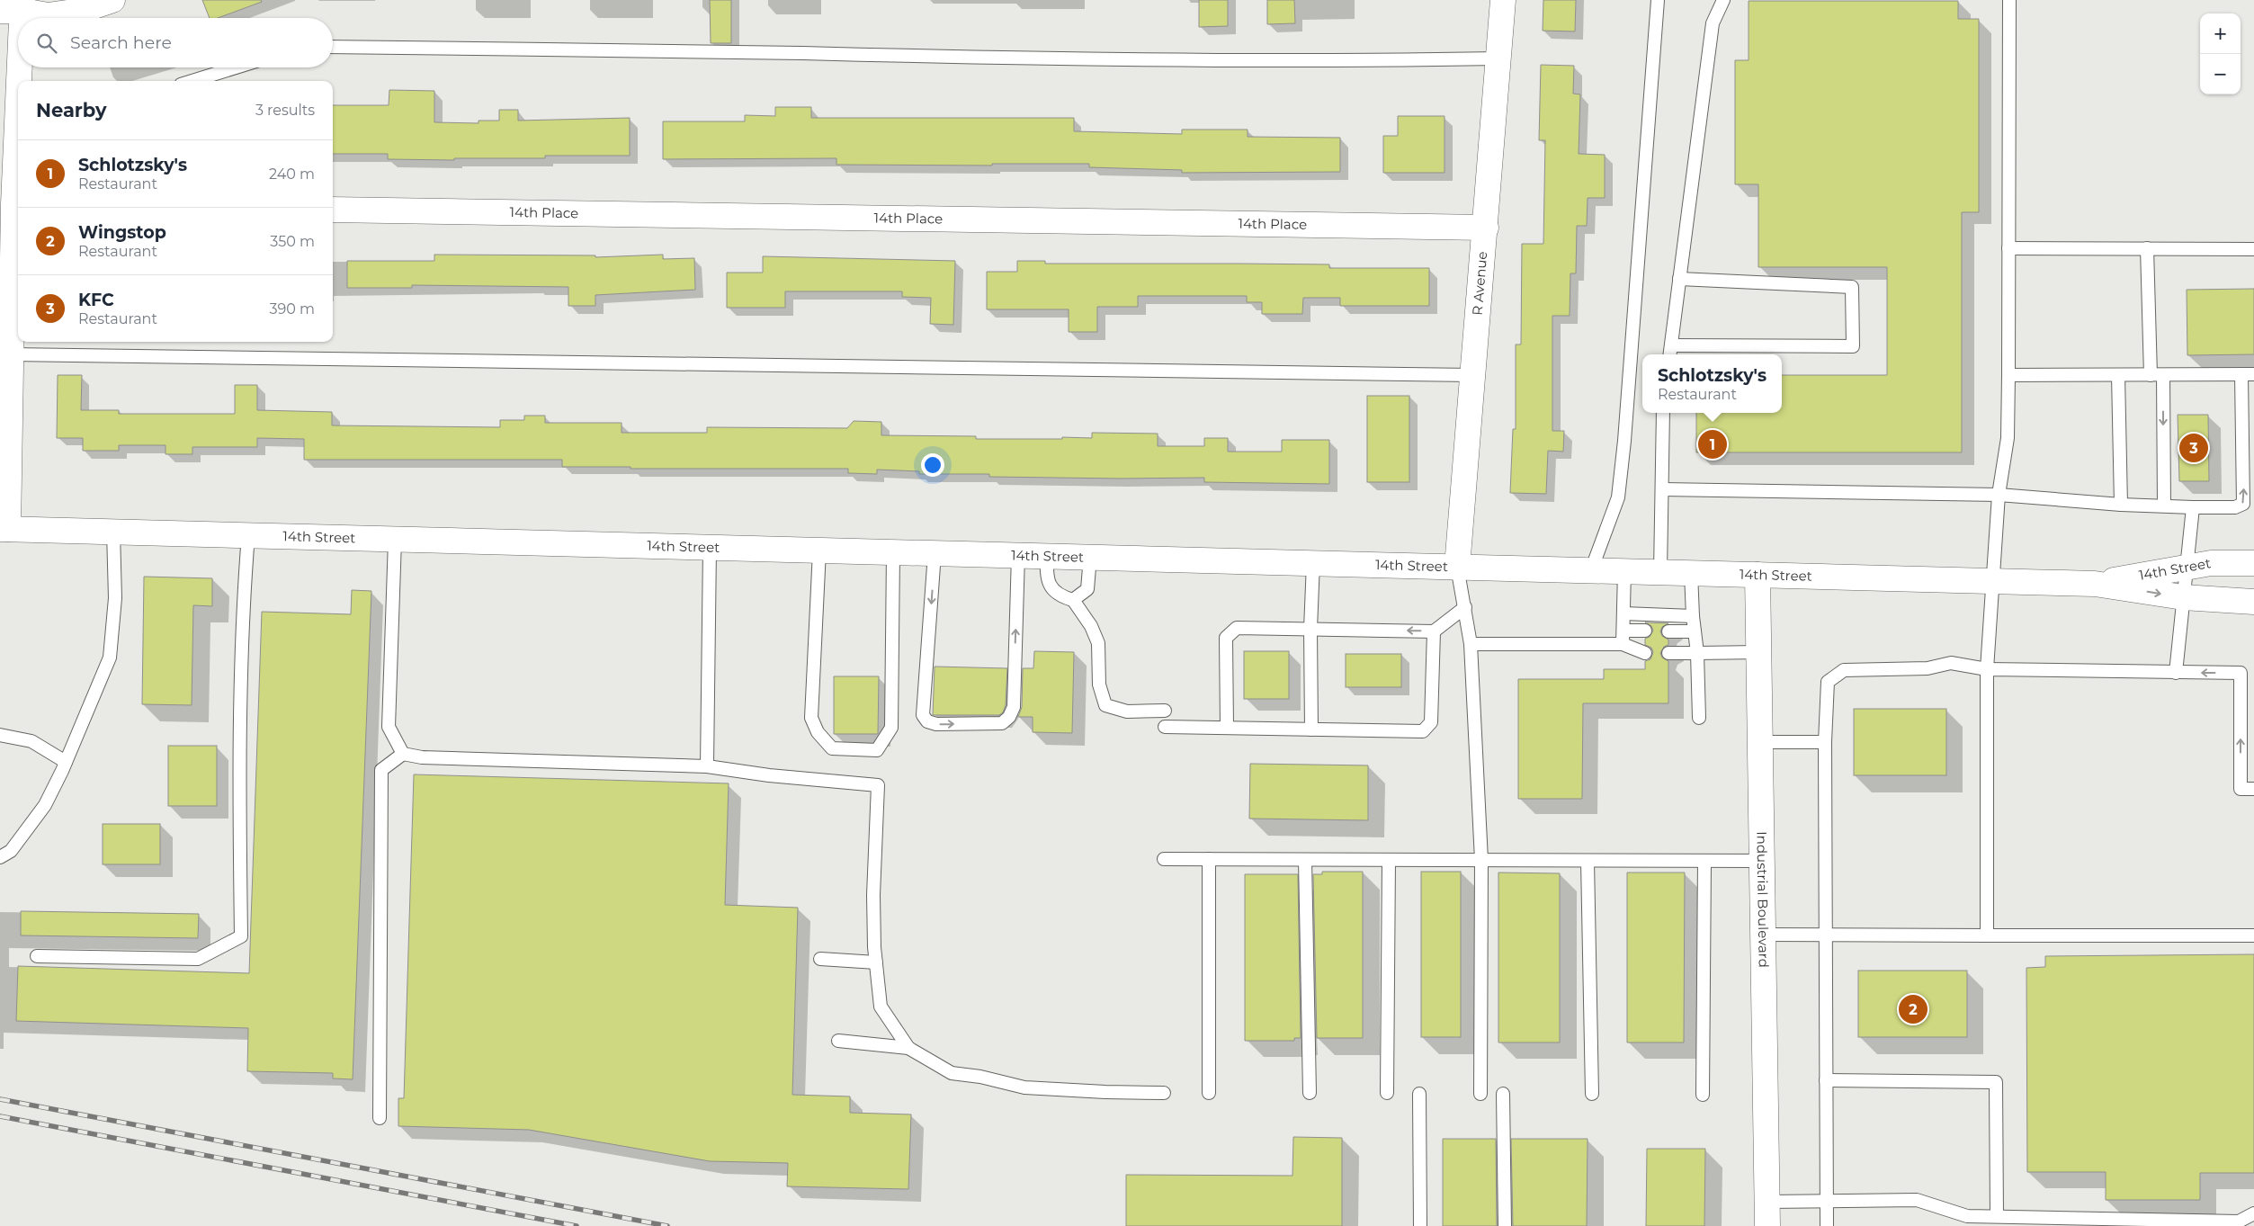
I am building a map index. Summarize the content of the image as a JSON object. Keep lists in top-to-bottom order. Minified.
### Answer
{"streets":{"street":["14th Place","R Avenue","14th Street","Industrial Boulevard"]},"crossings":[["14th Place","R Avenue"],["R Avenue","14th Street"],["14th Street","Industrial Boulevard"]],"page":{"map_buttons":["+","−"],"search":"Search here","heading":["Nearby","3 results"],"list":[{"mark":"1","name":"Schlotzsky's","note":"Restaurant","value":"240 m"},{"mark":"2","name":"Wingstop","note":"Restaurant","value":"350 m"},{"mark":"3","name":"KFC","note":"Restaurant","value":"390 m"}],"popup":["Schlotzsky's","Restaurant"],"pins":["1","3","2"]}}
